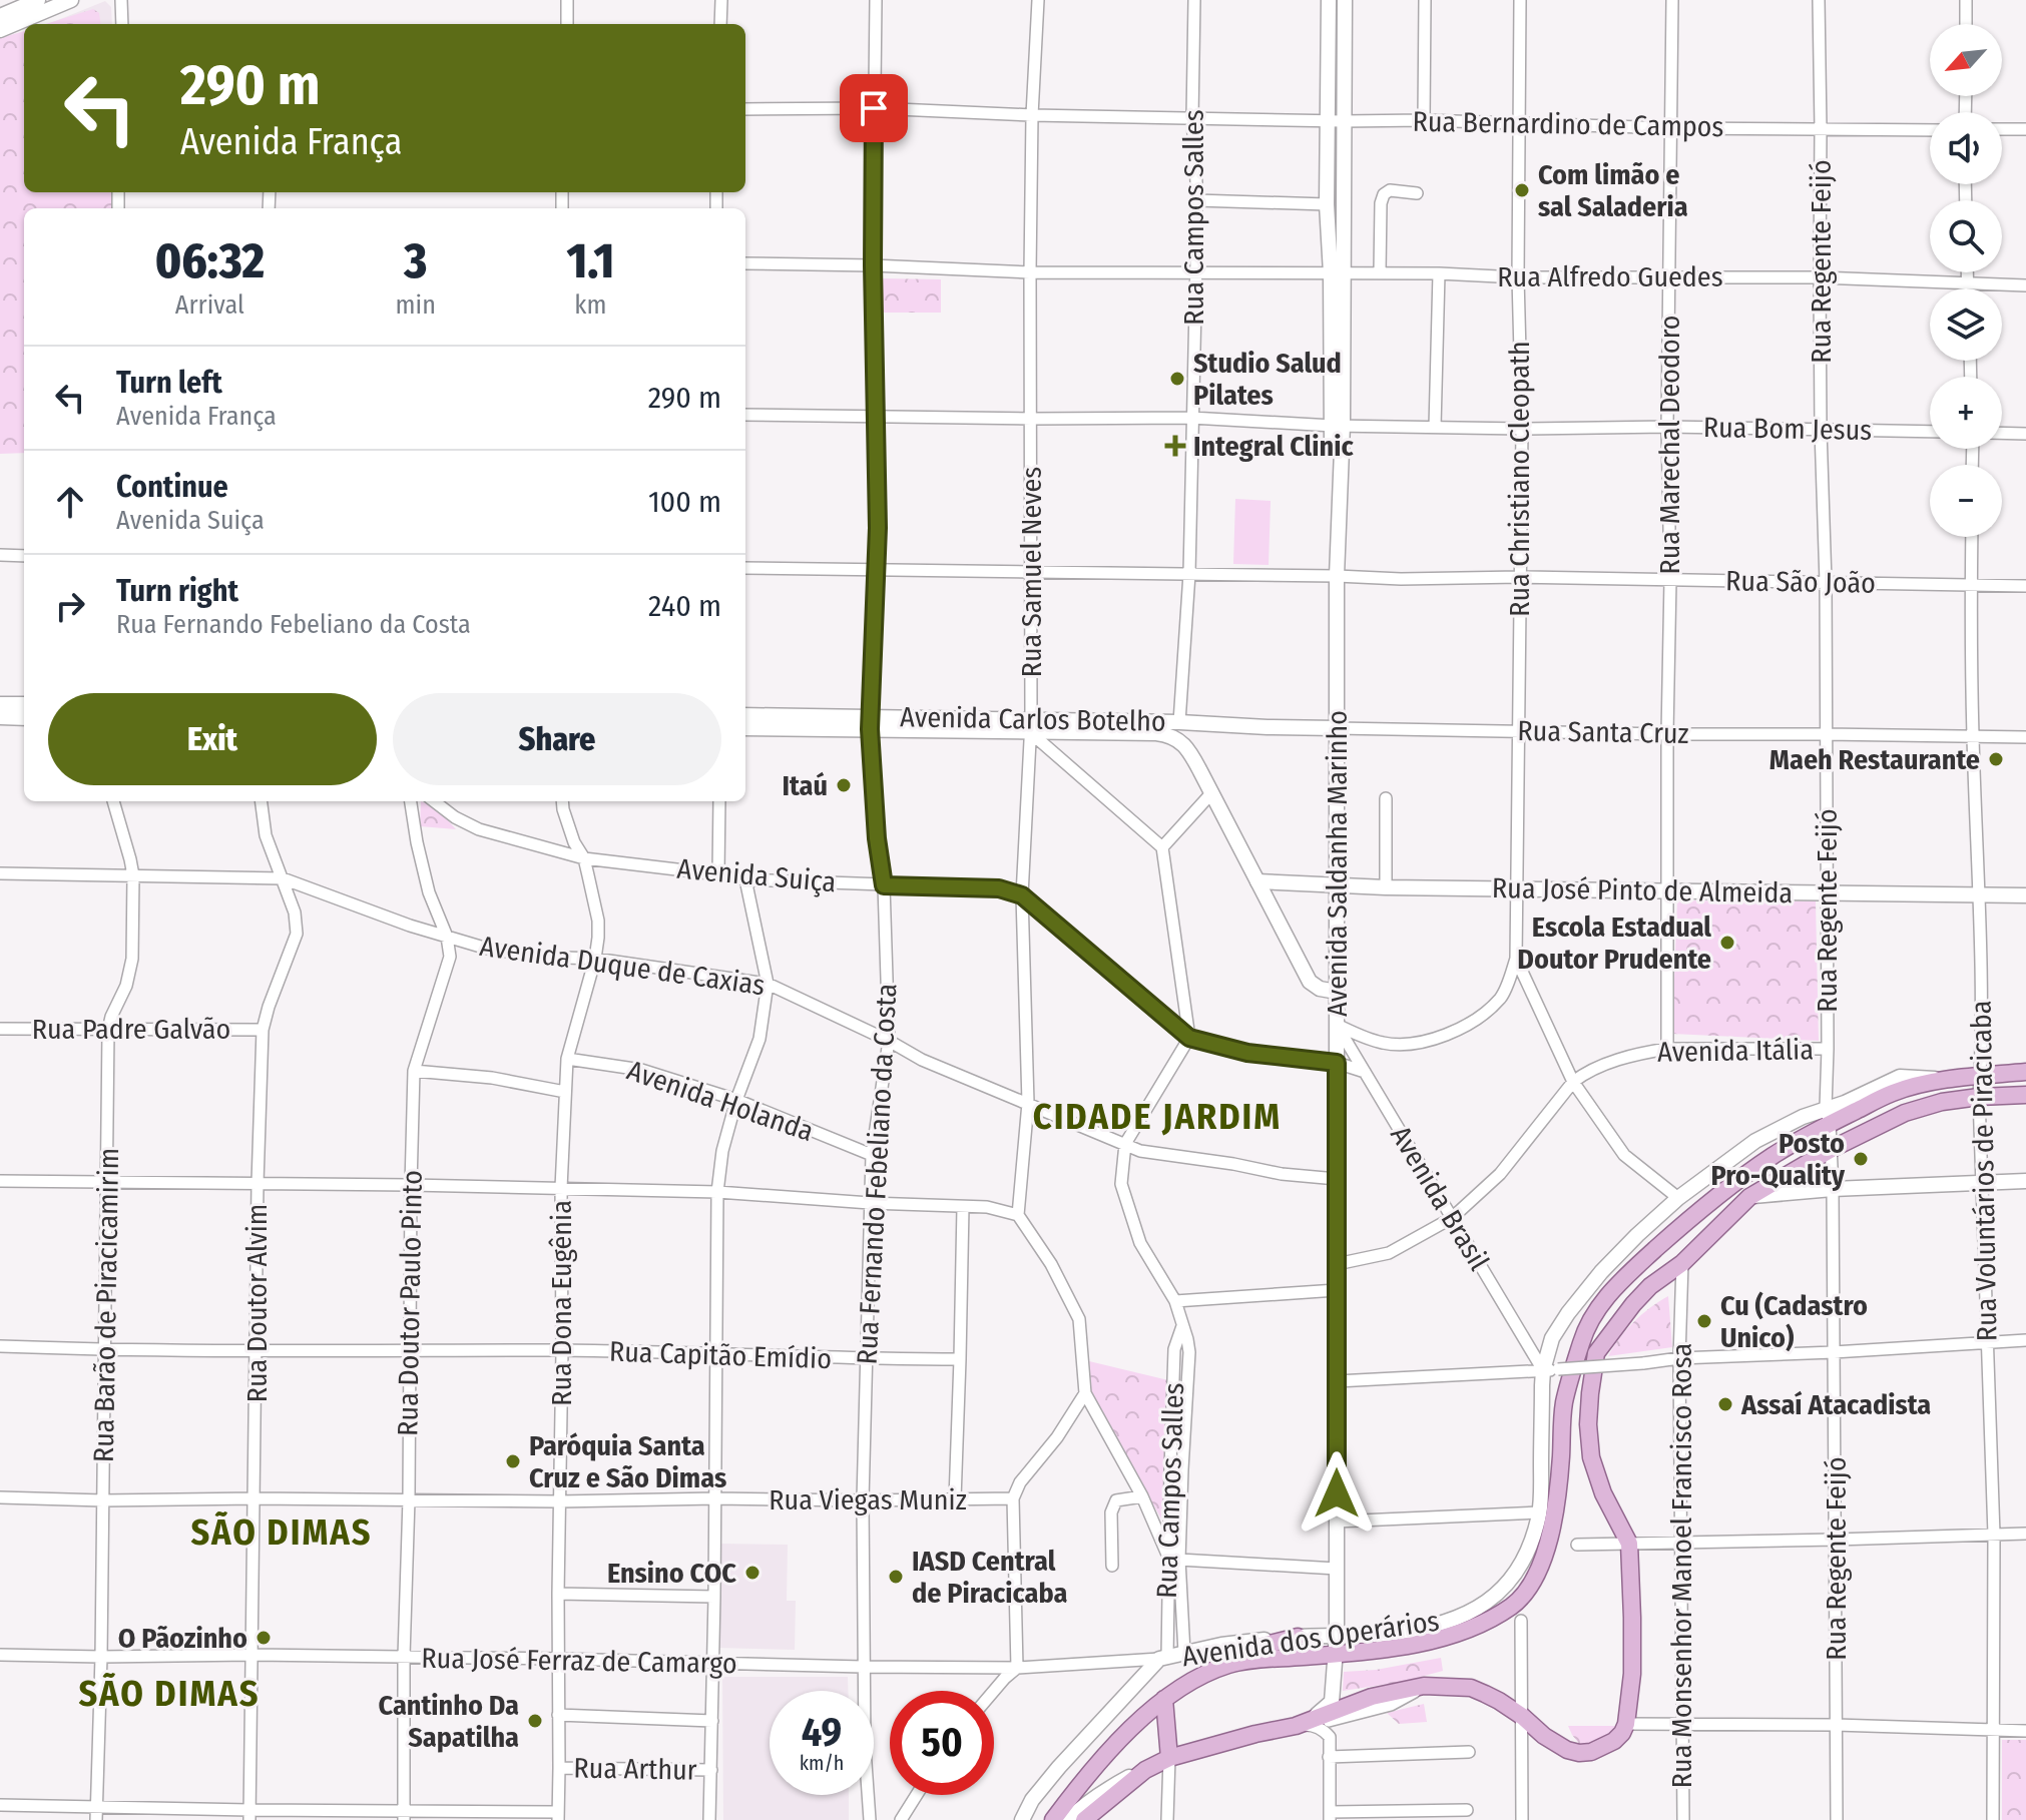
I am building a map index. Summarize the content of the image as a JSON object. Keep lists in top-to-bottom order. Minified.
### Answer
{"streets":{"main road":["Avenida Carlos Botelho","Rua Santa Cruz","Avenida Saldanha Marinho","Rua José Pinto de Almeida","Avenida dos Operários"],"street":["Rua Bernardino de Campos","Rua Campos Salles","Rua Regente Feijó","Rua Alfredo Guedes","Rua Bom Jesus","Rua Marechal Deodoro","Rua Christiano Cleopath","Rua Samuel Neves","Rua São João","Avenida Suiça","Avenida Duque de Caxias","Rua Padre Galvão","Avenida Itália","Avenida Holanda","Rua Voluntários de Piracicaba","Rua Fernando Febeliano da Costa","Avenida Brasil","Rua Doutor Alvim","Rua Doutor Paulo Pinto","Rua Dona Eugênia","Rua Barão de Piracicamirim","Rua Capitão Emídio","Rua Viegas Muniz","Rua Monsenhor Manoel Francisco Rosa","Rua José Ferraz de Camargo","Rua Arthur"]},"crossings":[["Rua Bernardino de Campos","Rua Campos Salles"],["Rua Bernardino de Campos","Rua Regente Feijó"],["Rua Bernardino de Campos","Rua Marechal Deodoro"],["Rua Bernardino de Campos","Rua Christiano Cleopath"],["Rua Bernardino de Campos","Rua Samuel Neves"],["Rua Bernardino de Campos","Avenida Saldanha Marinho"],["Rua Bernardino de Campos","Rua Fernando Febeliano da Costa"],["Rua Campos Salles","Rua Alfredo Guedes"],["Rua Campos Salles","Rua Bom Jesus"],["Rua Campos Salles","Rua São João"],["Rua Campos Salles","Avenida Carlos Botelho"],["Rua Campos Salles","Rua Santa Cruz"],["Rua Campos Salles","Avenida Suiça"],["Rua Campos Salles","Avenida Duque de Caxias"],["Rua Campos Salles","Avenida dos Operários"],["Rua Campos Salles","Rua José Ferraz de Camargo"],["Rua Regente Feijó","Rua Alfredo Guedes"],["Rua Regente Feijó","Rua Bom Jesus"],["Rua Regente Feijó","Rua São João"],["Rua Regente Feijó","Rua Santa Cruz"],["Rua Regente Feijó","Rua José Pinto de Almeida"],["Rua Regente Feijó","Avenida Itália"],["Rua Regente Feijó","Avenida dos Operários"],["Rua Alfredo Guedes","Rua Marechal Deodoro"],["Rua Alfredo Guedes","Rua Christiano Cleopath"],["Rua Alfredo Guedes","Rua Samuel Neves"],["Rua Alfredo Guedes","Avenida Saldanha Marinho"],["Rua Alfredo Guedes","Rua Fernando Febeliano da Costa"],["Rua Bom Jesus","Rua Marechal Deodoro"],["Rua Bom Jesus","Rua Christiano Cleopath"],["Rua Bom Jesus","Rua Samuel Neves"],["Rua Bom Jesus","Avenida Saldanha Marinho"],["Rua Bom Jesus","Rua Fernando Febeliano da Costa"],["Rua Marechal Deodoro","Rua São João"],["Rua Marechal Deodoro","Rua Santa Cruz"],["Rua Marechal Deodoro","Rua José Pinto de Almeida"],["Rua Marechal Deodoro","Avenida Itália"],["Rua Christiano Cleopath","Rua São João"],["Rua Christiano Cleopath","Rua Santa Cruz"],["Rua Christiano Cleopath","Rua José Pinto de Almeida"],["Rua Samuel Neves","Rua São João"],["Rua Samuel Neves","Avenida Carlos Botelho"],["Rua Samuel Neves","Avenida Suiça"],["Rua Samuel Neves","Avenida Duque de Caxias"],["Rua São João","Avenida Saldanha Marinho"],["Rua São João","Rua Voluntários de Piracicaba"],["Rua São João","Rua Fernando Febeliano da Costa"],["Avenida Carlos Botelho","Rua Santa Cruz"],["Avenida Carlos Botelho","Rua Fernando Febeliano da Costa"],["Rua Santa Cruz","Avenida Saldanha Marinho"],["Rua Santa Cruz","Rua Voluntários de Piracicaba"],["Avenida Saldanha Marinho","Rua José Pinto de Almeida"],["Avenida Saldanha Marinho","Avenida Duque de Caxias"],["Avenida Saldanha Marinho","Avenida Itália"],["Avenida Saldanha Marinho","Avenida Brasil"],["Avenida Saldanha Marinho","Avenida dos Operários"],["Avenida Suiça","Rua Fernando Febeliano da Costa"],["Avenida Suiça","Rua Dona Eugênia"],["Rua José Pinto de Almeida","Rua Voluntários de Piracicaba"],["Avenida Duque de Caxias","Rua Fernando Febeliano da Costa"],["Avenida Duque de Caxias","Rua Doutor Alvim"],["Avenida Duque de Caxias","Rua Doutor Paulo Pinto"],["Avenida Duque de Caxias","Rua Dona Eugênia"],["Avenida Duque de Caxias","Rua Barão de Piracicamirim"],["Rua Padre Galvão","Rua Doutor Alvim"],["Rua Padre Galvão","Rua Barão de Piracicamirim"],["Avenida Itália","Avenida Brasil"],["Avenida Holanda","Rua Fernando Febeliano da Costa"],["Avenida Holanda","Rua Dona Eugênia"],["Rua Fernando Febeliano da Costa","Rua Capitão Emídio"],["Rua Fernando Febeliano da Costa","Rua Viegas Muniz"],["Rua Fernando Febeliano da Costa","Rua José Ferraz de Camargo"],["Avenida Brasil","Avenida dos Operários"],["Rua Doutor Alvim","Rua Capitão Emídio"],["Rua Doutor Alvim","Rua Viegas Muniz"],["Rua Doutor Alvim","Rua José Ferraz de Camargo"],["Rua Doutor Paulo Pinto","Rua Capitão Emídio"],["Rua Doutor Paulo Pinto","Rua Viegas Muniz"],["Rua Doutor Paulo Pinto","Rua José Ferraz de Camargo"],["Rua Dona Eugênia","Rua Capitão Emídio"],["Rua Dona Eugênia","Rua Viegas Muniz"],["Rua Dona Eugênia","Rua José Ferraz de Camargo"],["Rua Dona Eugênia","Rua Arthur"],["Rua Barão de Piracicamirim","Rua Capitão Emídio"],["Rua Barão de Piracicamirim","Rua Viegas Muniz"],["Rua Barão de Piracicamirim","Rua José Ferraz de Camargo"],["Avenida dos Operários","Rua José Ferraz de Camargo"]],"districts":["CIDADE JARDIM","SÃO DIMAS","SÃO DIMAS"],"places":{"other":["Com limão e sal Saladeria","Studio Salud Pilates","Maeh Restaurante","Itaú","Escola Estadual Doutor Prudente","Posto Pro-Quality","Cu (Cadastro Unico)","Assaí Atacadista","Paróquia Santa Cruz e São Dimas","Ensino COC","IASD Central de Piracicaba","O Pãozinho","Cantinho Da Sapatilha"],"health":["Integral Clinic"]},"north":"bottom left","page":{"map_buttons":["+","−"],"turn":["290 m","Avenida França"],"eta":["06:32","Arrival","3","min","1.1","km"],"list":[{"name":"Turn left","note":"Avenida França","value":"290 m"},{"name":"Continue","note":"Avenida Suiça","value":"100 m"},{"name":"Turn right","note":"Rua Fernando Febeliano da Costa","value":"240 m"}],"buttons":["Exit","Share"],"speed":"49 km/h","limit":"50"}}
